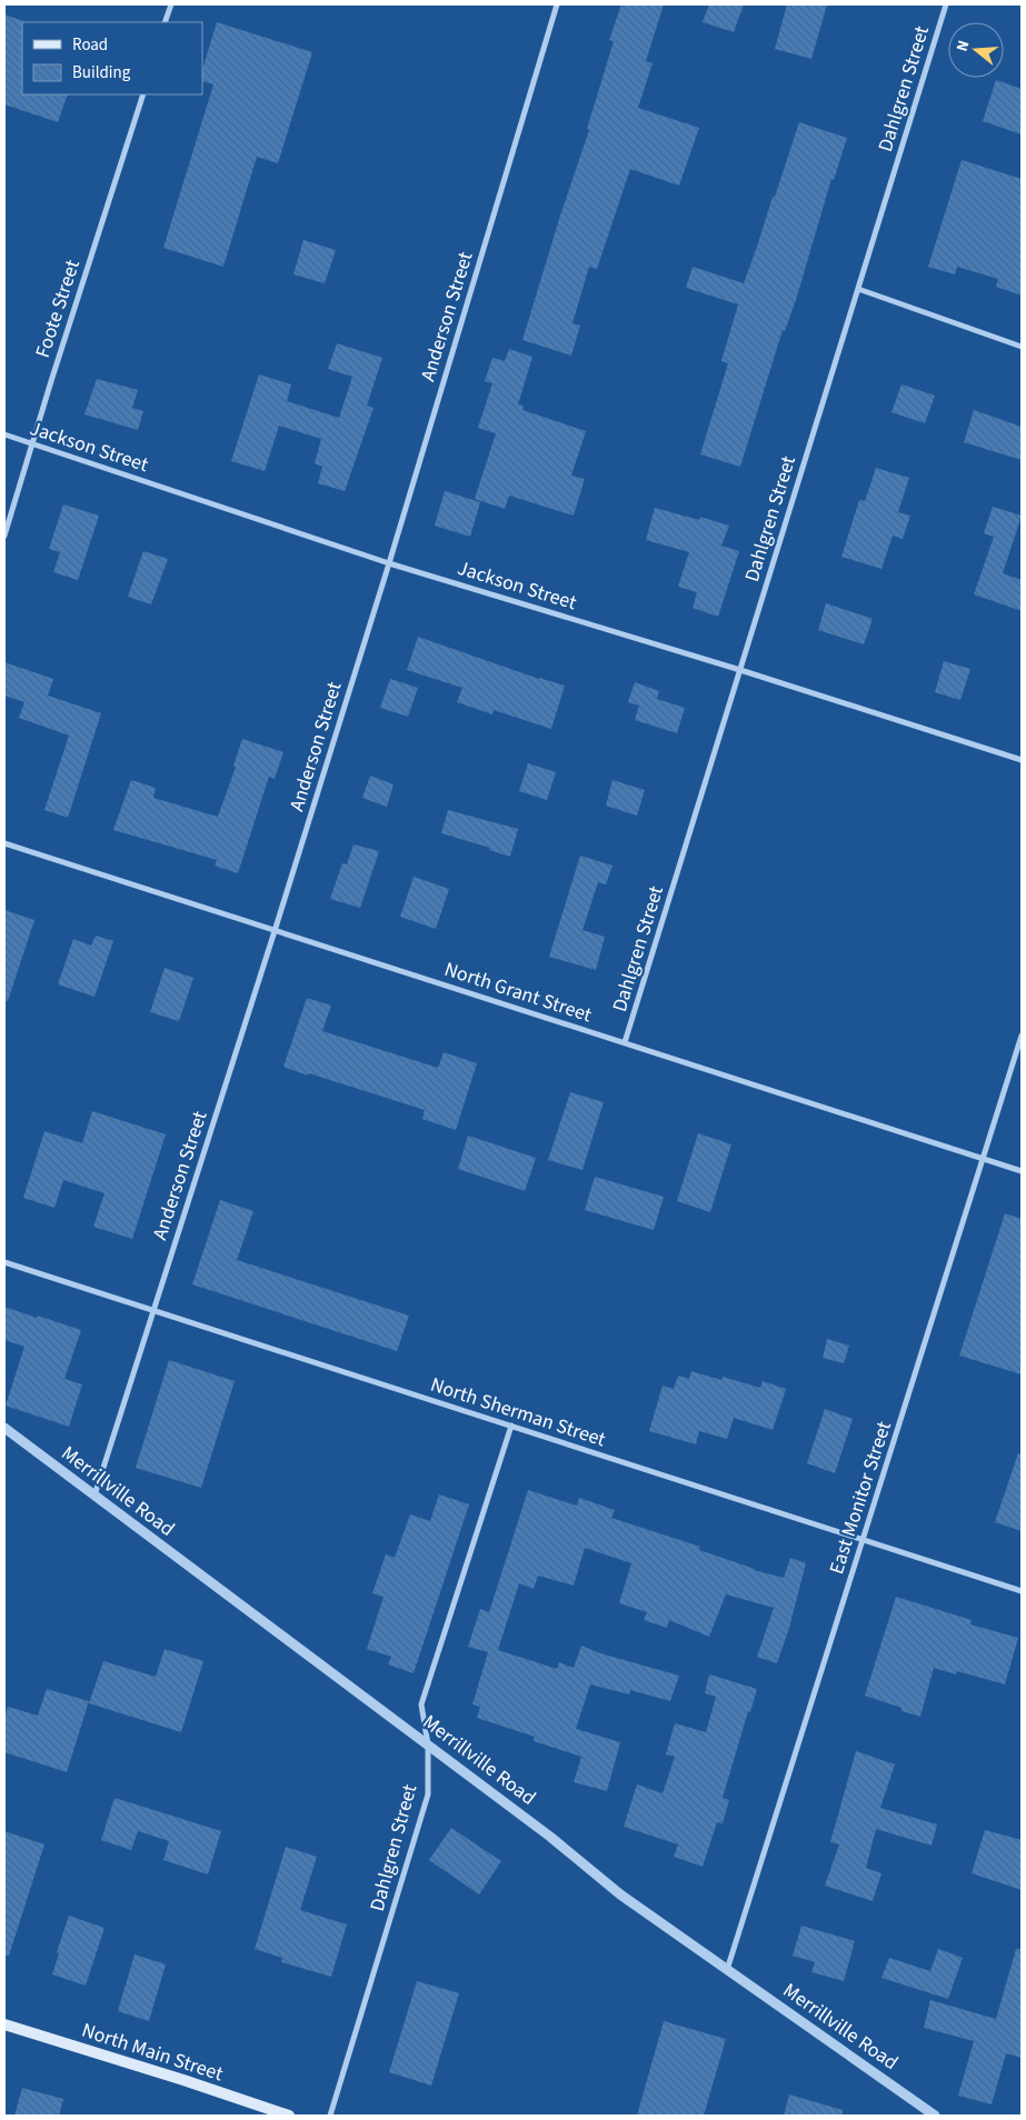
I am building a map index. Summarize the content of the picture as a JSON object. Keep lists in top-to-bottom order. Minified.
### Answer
{"streets":{"main road":["North Main Street"],"street":["Dahlgren Street","Foote Street","Anderson Street","Jackson Street","North Grant Street","North Sherman Street","Merrillville Road","East Monitor Street"]},"crossings":[["Dahlgren Street","Jackson Street"],["Dahlgren Street","North Grant Street"],["Dahlgren Street","North Sherman Street"],["Dahlgren Street","Merrillville Road"],["Foote Street","Jackson Street"],["Anderson Street","Jackson Street"],["Anderson Street","North Grant Street"],["Anderson Street","North Sherman Street"],["Anderson Street","Merrillville Road"],["North Grant Street","East Monitor Street"],["North Sherman Street","East Monitor Street"],["Merrillville Road","East Monitor Street"]],"legend":["Road","Building"],"north":"left"}
